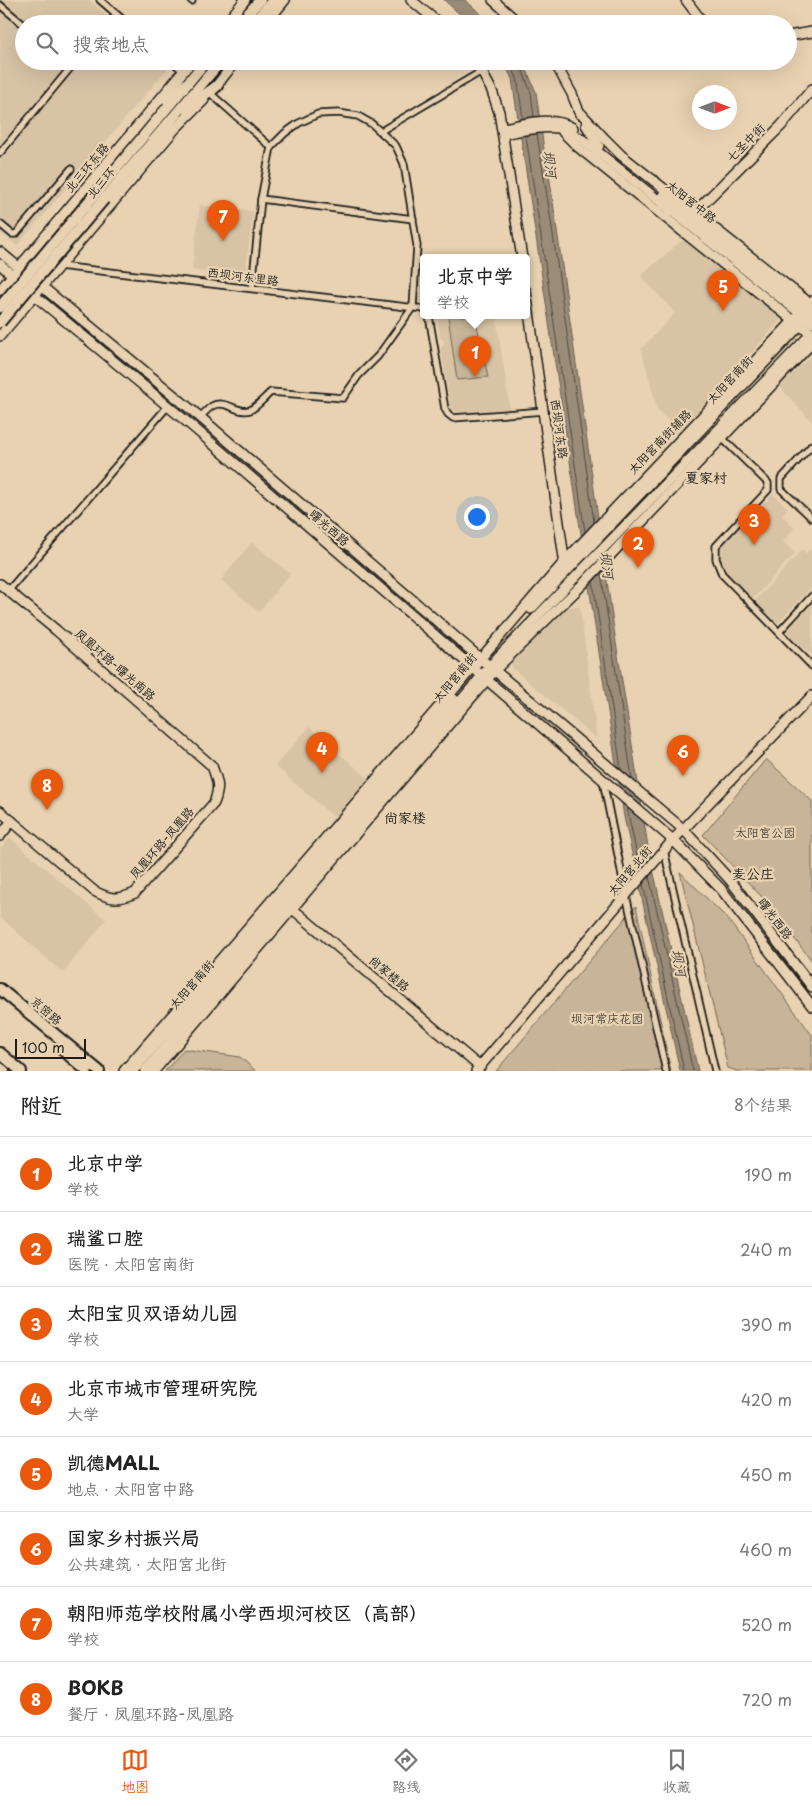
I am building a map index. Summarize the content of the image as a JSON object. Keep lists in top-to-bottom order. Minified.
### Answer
{"streets":{"highway":["北三环","京密路"],"street":["七圣中街","北三环东路","太阳宫中路","西坝河东里路","太阳宫南街","西坝河东路","太阳宫南街辅路","曙光西路","凤凰环路-曙光南路","凤凰环路-凤凰路","太阳宫北街","尚家楼路"]},"crossings":[["七圣中街","太阳宫中路"],["北三环东路","曙光西路"],["太阳宫中路","太阳宫南街"],["太阳宫中路","太阳宫南街辅路"],["太阳宫南街","西坝河东路"],["太阳宫南街","太阳宫南街辅路"],["太阳宫南街","曙光西路"],["太阳宫南街","尚家楼路"],["曙光西路","太阳宫北街"],["凤凰环路-曙光南路","凤凰环路-凤凰路"],["太阳宫北街","尚家楼路"]],"districts":["夏家村","尚家楼","麦公庄"],"water":["坝河"],"parks":["太阳宫公园","坝河常庆花园"],"scale_bar":"100 m","north":"right","page":{"search":"搜索地点","pins":["7","5","1","3","2","4","6","8"],"popup":["北京中学","学校"],"scale":"100 m","heading":["附近","8个结果"],"list":[{"mark":"1","name":"北京中学","note":"学校","value":"190 m"},{"mark":"2","name":"瑞鲨口腔","note":"医院 · 太阳宫南街","value":"240 m"},{"mark":"3","name":"太阳宝贝双语幼儿园","note":"学校","value":"390 m"},{"mark":"4","name":"北京市城市管理研究院","note":"大学","value":"420 m"},{"mark":"5","name":"凯德MALL","note":"地点 · 太阳宫中路","value":"450 m"},{"mark":"6","name":"国家乡村振兴局","note":"公共建筑 · 太阳宫北街","value":"460 m"},{"mark":"7","name":"朝阳师范学校附属小学西坝河校区（高部）","note":"学校","value":"520 m"},{"mark":"8","name":"BOKB","note":"餐厅 · 凤凰环路-凤凰路","value":"720 m"}],"nav":["地图","路线","收藏"]}}
